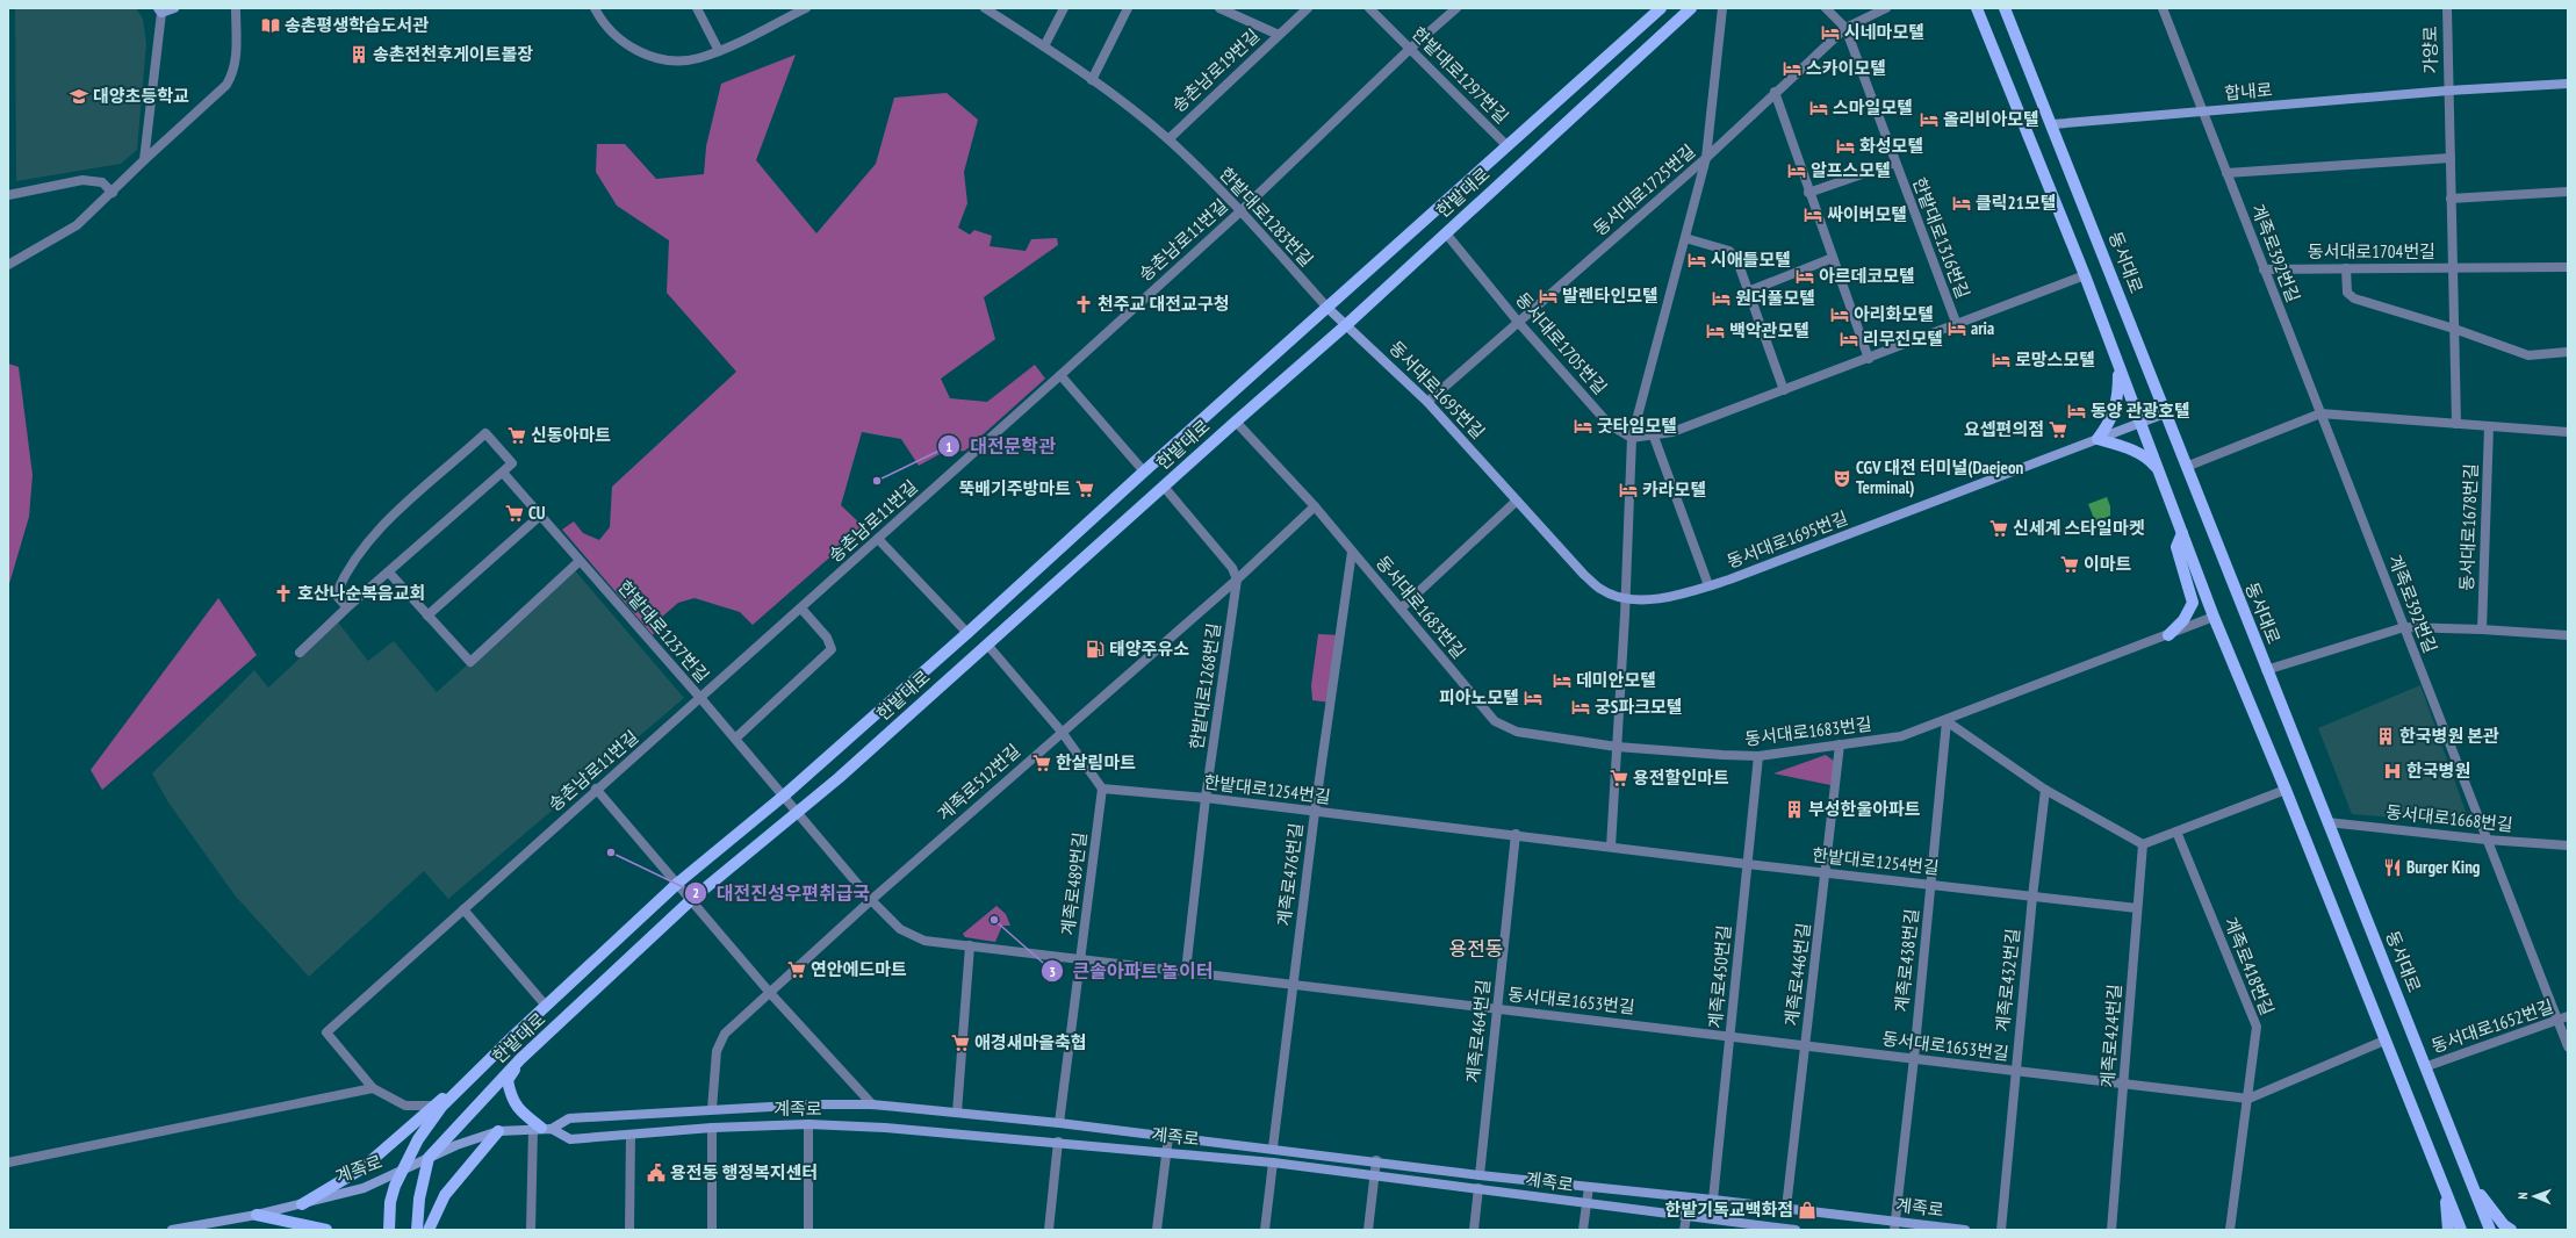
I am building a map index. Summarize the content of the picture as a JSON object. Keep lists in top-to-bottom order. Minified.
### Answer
{"streets":{"main road":["합내로","한밭대로","동서대로","동서대로1695번길","계족로"],"street":["가양로","송촌남로19번길","한밭대로1297번길","동서대로1725번길","한밭대로1283번길","한밭대로1316번길","송촌남로11번길","동서대로1704번길","계족로392번길","동서대로1705번길","동서대로1678번길","동서대로1683번길","한밭대로1237번길","한밭대로1268번길","계족로512번길","한밭대로1254번길","동서대로1668번길","계족로476번길","계족로489번길","계족로438번길","계족로418번길","계족로446번길","계족로450번길","계족로432번길","동서대로1653번길","동서대로1652번길","계족로464번길","계족로424번길"]},"crossings":[["가양로","합내로"],["송촌남로19번길","한밭대로1283번길"],["한밭대로1297번길","한밭대로"],["한밭대로1297번길","송촌남로11번길"],["합내로","계족로392번길"],["합내로","동서대로"],["동서대로1725번길","한밭대로1316번길"],["동서대로1725번길","동서대로1705번길"],["동서대로1725번길","동서대로1695번길"],["한밭대로","한밭대로1283번길"],["한밭대로","송촌남로11번길"],["한밭대로","동서대로1705번길"],["한밭대로","동서대로1695번길"],["한밭대로","동서대로1683번길"],["한밭대로","한밭대로1237번길"],["한밭대로","동서대로1653번길"],["한밭대로","계족로"],["한밭대로1283번길","송촌남로11번길"],["한밭대로1283번길","동서대로1695번길"],["송촌남로11번길","한밭대로1237번길"],["동서대로1704번길","계족로392번길"],["계족로392번길","동서대로1668번길"],["계족로392번길","동서대로1652번길"],["동서대로","동서대로1695번길"],["동서대로","동서대로1668번길"],["동서대로","동서대로1652번길"],["동서대로1683번길","계족로512번길"],["동서대로1683번길","계족로476번길"],["동서대로1683번길","계족로438번길"],["동서대로1683번길","계족로446번길"],["동서대로1683번길","계족로450번길"],["한밭대로1237번길","동서대로1653번길"],["한밭대로1268번길","계족로512번길"],["한밭대로1268번길","한밭대로1254번길"],["한밭대로1268번길","동서대로1653번길"],["계족로512번길","동서대로1653번길"],["계족로512번길","계족로"],["한밭대로1254번길","계족로476번길"],["한밭대로1254번길","계족로489번길"],["한밭대로1254번길","계족로438번길"],["한밭대로1254번길","계족로446번길"],["한밭대로1254번길","계족로450번길"],["한밭대로1254번길","계족로432번길"],["한밭대로1254번길","계족로464번길"],["한밭대로1254번길","계족로424번길"],["계족로476번길","동서대로1653번길"],["계족로476번길","계족로"],["계족로489번길","동서대로1653번길"],["계족로489번길","계족로"],["계족로438번길","동서대로1653번길"],["계족로438번길","계족로"],["계족로418번길","동서대로1653번길"],["계족로446번길","동서대로1653번길"],["계족로446번길","계족로"],["계족로450번길","동서대로1653번길"],["계족로450번길","계족로"],["계족로432번길","동서대로1653번길"],["동서대로1653번길","계족로464번길"],["동서대로1653번길","계족로424번길"],["계족로464번길","계족로"]],"districts":["용전동"],"places":{"library":["송촌평생학습도서관"],"hotel":["시네마모텔","스카이모텔","스마일모텔","올리비아모텔","화성모텔","알프스모텔","클릭21모텔","싸이버모텔","시애틀모텔","아르데코모텔","발렌타인모텔","원더풀모텔","아리화모텔","aria","백악관모텔","리무진모텔","로망스모텔","동양 관광호텔","굿타임모텔","카라모텔","데미안모텔","피아노모텔","궁S파크모텔"],"building":["송촌전천후게이트볼장","한국병원 본관","부성한울아파트"],"school or university":["대양초등학교"],"church":["천주교 대전교구청","호산나순복음교회"],"supermarket":["요셉편의점","신동아마트","뚝배기주방마트","CU","신세계 스타일마켓","이마트","한살림마트","용전할인마트","연안에드마트","애경새마을축협"],"theatre":["CGV 대전 터미널(Daejeon Terminal)"],"other":["대전문학관","대전진성우편취급국","큰솔아파트 놀이터"],"fuel station":["태양주유소"],"hospital":["한국병원"],"restaurant":["Burger King"],"public building":["용전동 행정복지센터"],"shop":["한밭기독교백화점"]},"north":"left"}
